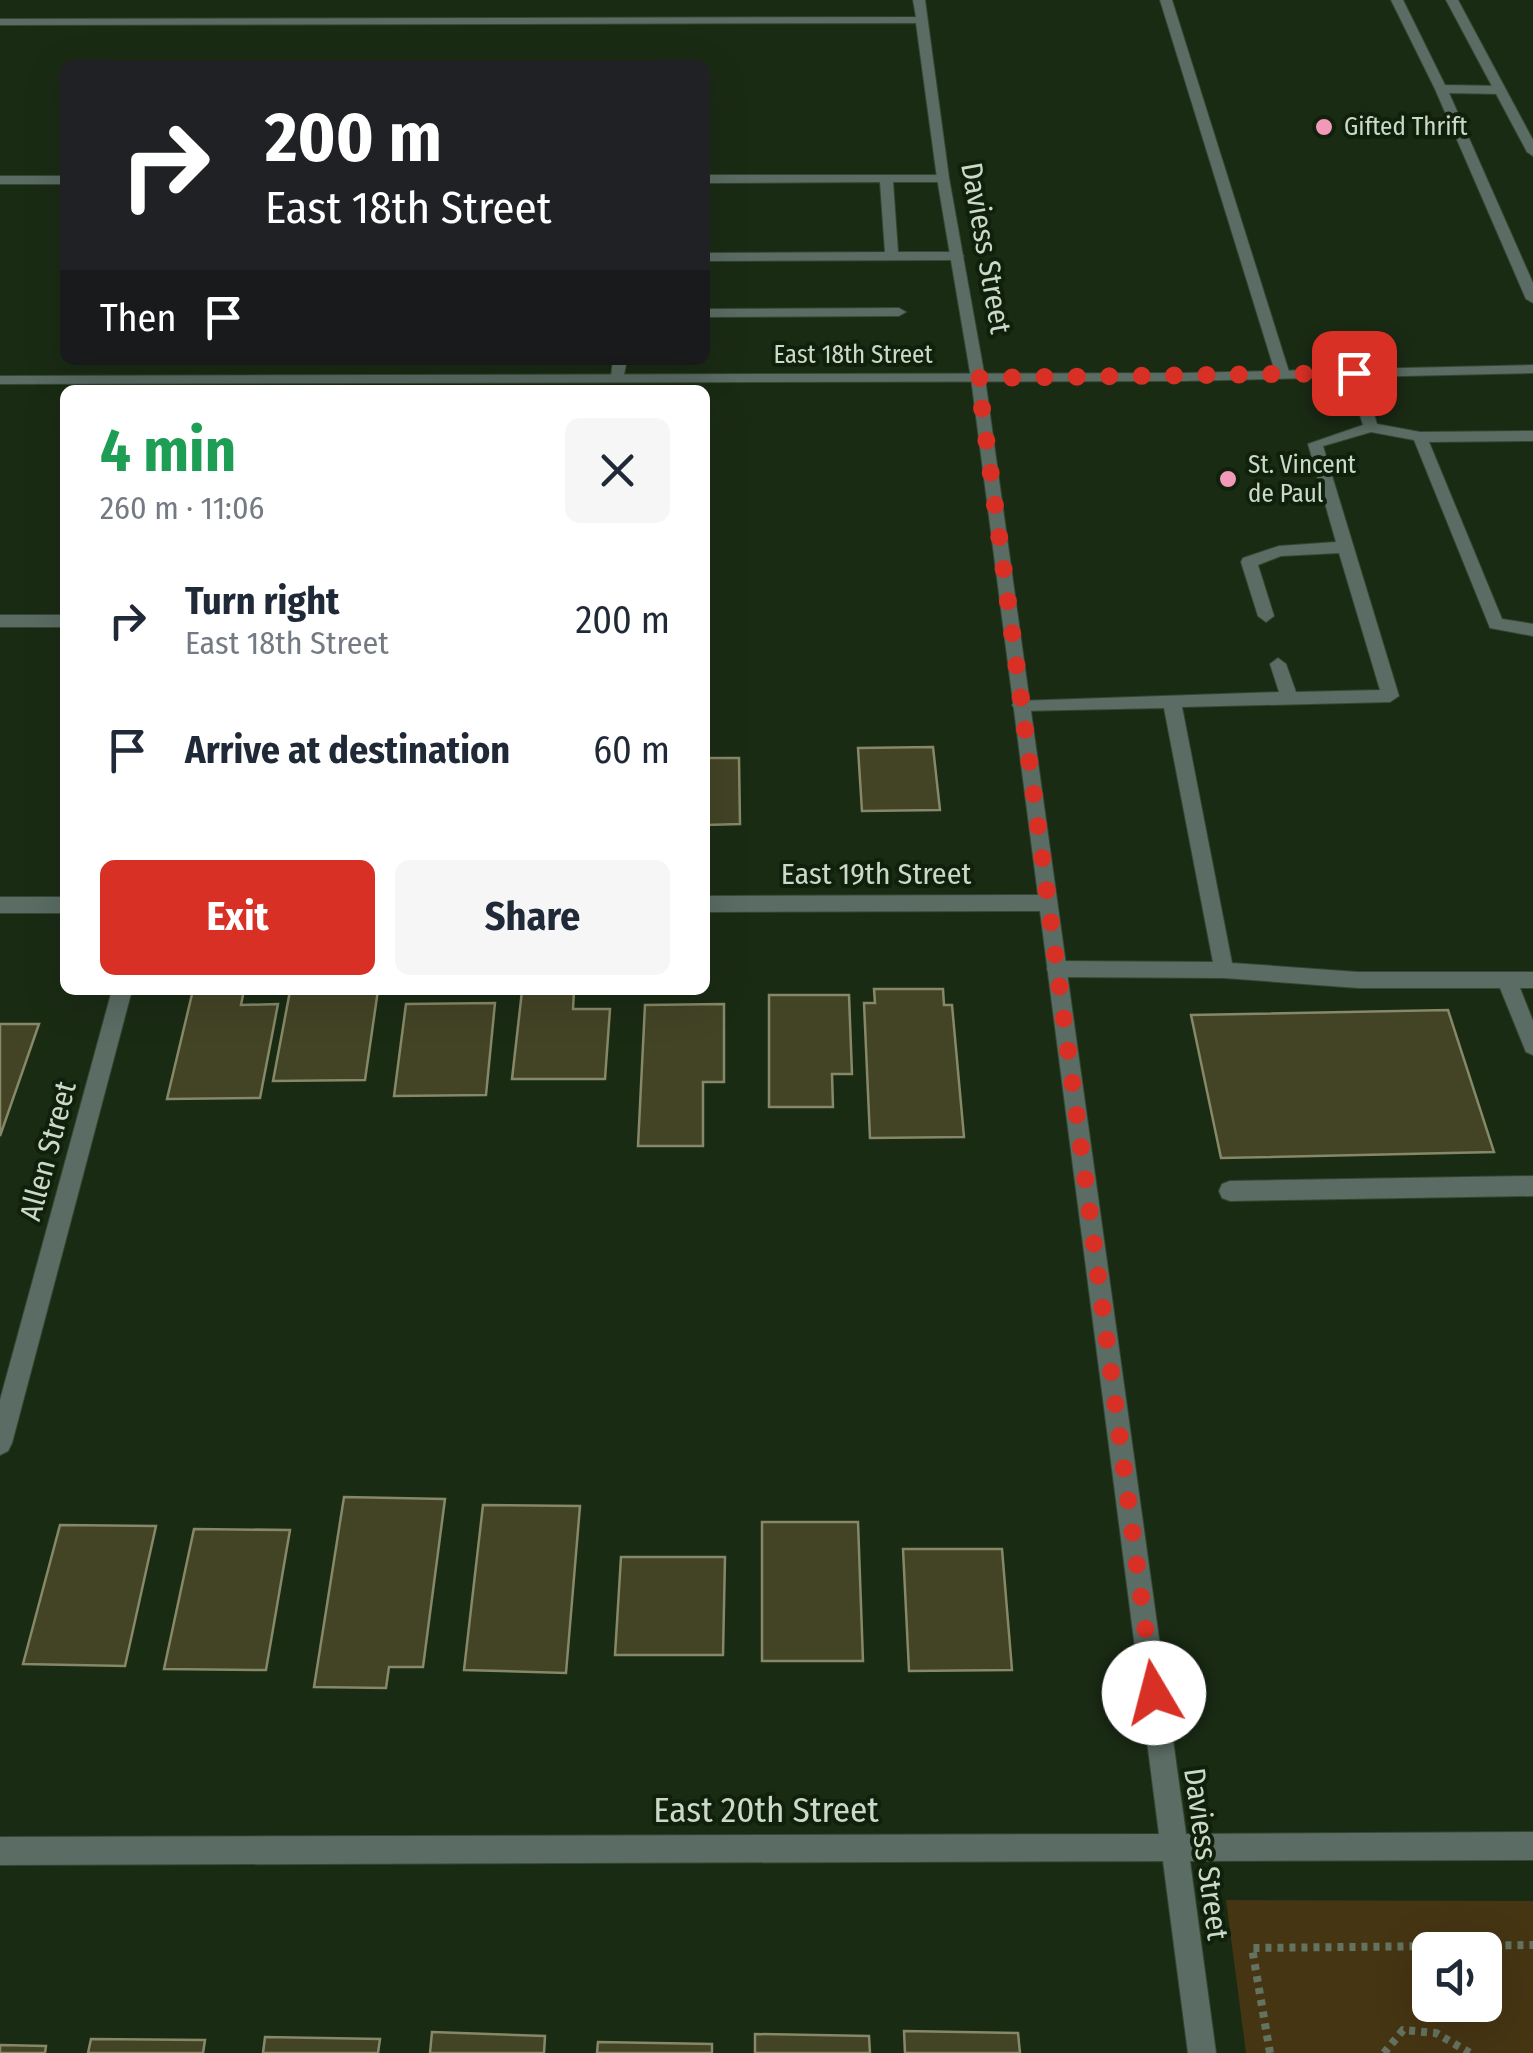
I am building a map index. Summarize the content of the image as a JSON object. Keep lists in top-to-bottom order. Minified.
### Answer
{"streets":{"street":["Daviess Street","East 18th Street","East 19th Street","Allen Street","East 20th Street"]},"crossings":[["Daviess Street","East 18th Street"],["Daviess Street","East 19th Street"],["Daviess Street","East 20th Street"]],"places":["Gifted Thrift","St. Vincent de Paul"],"page":{"turn":["200 m","East 18th Street"],"then":"Then","heading":["4 min","260 m · 11:06"],"list":[{"name":"Turn right","note":"East 18th Street","value":"200 m"},{"name":"Arrive at destination","value":"60 m"}],"buttons":["Exit","Share"]}}
